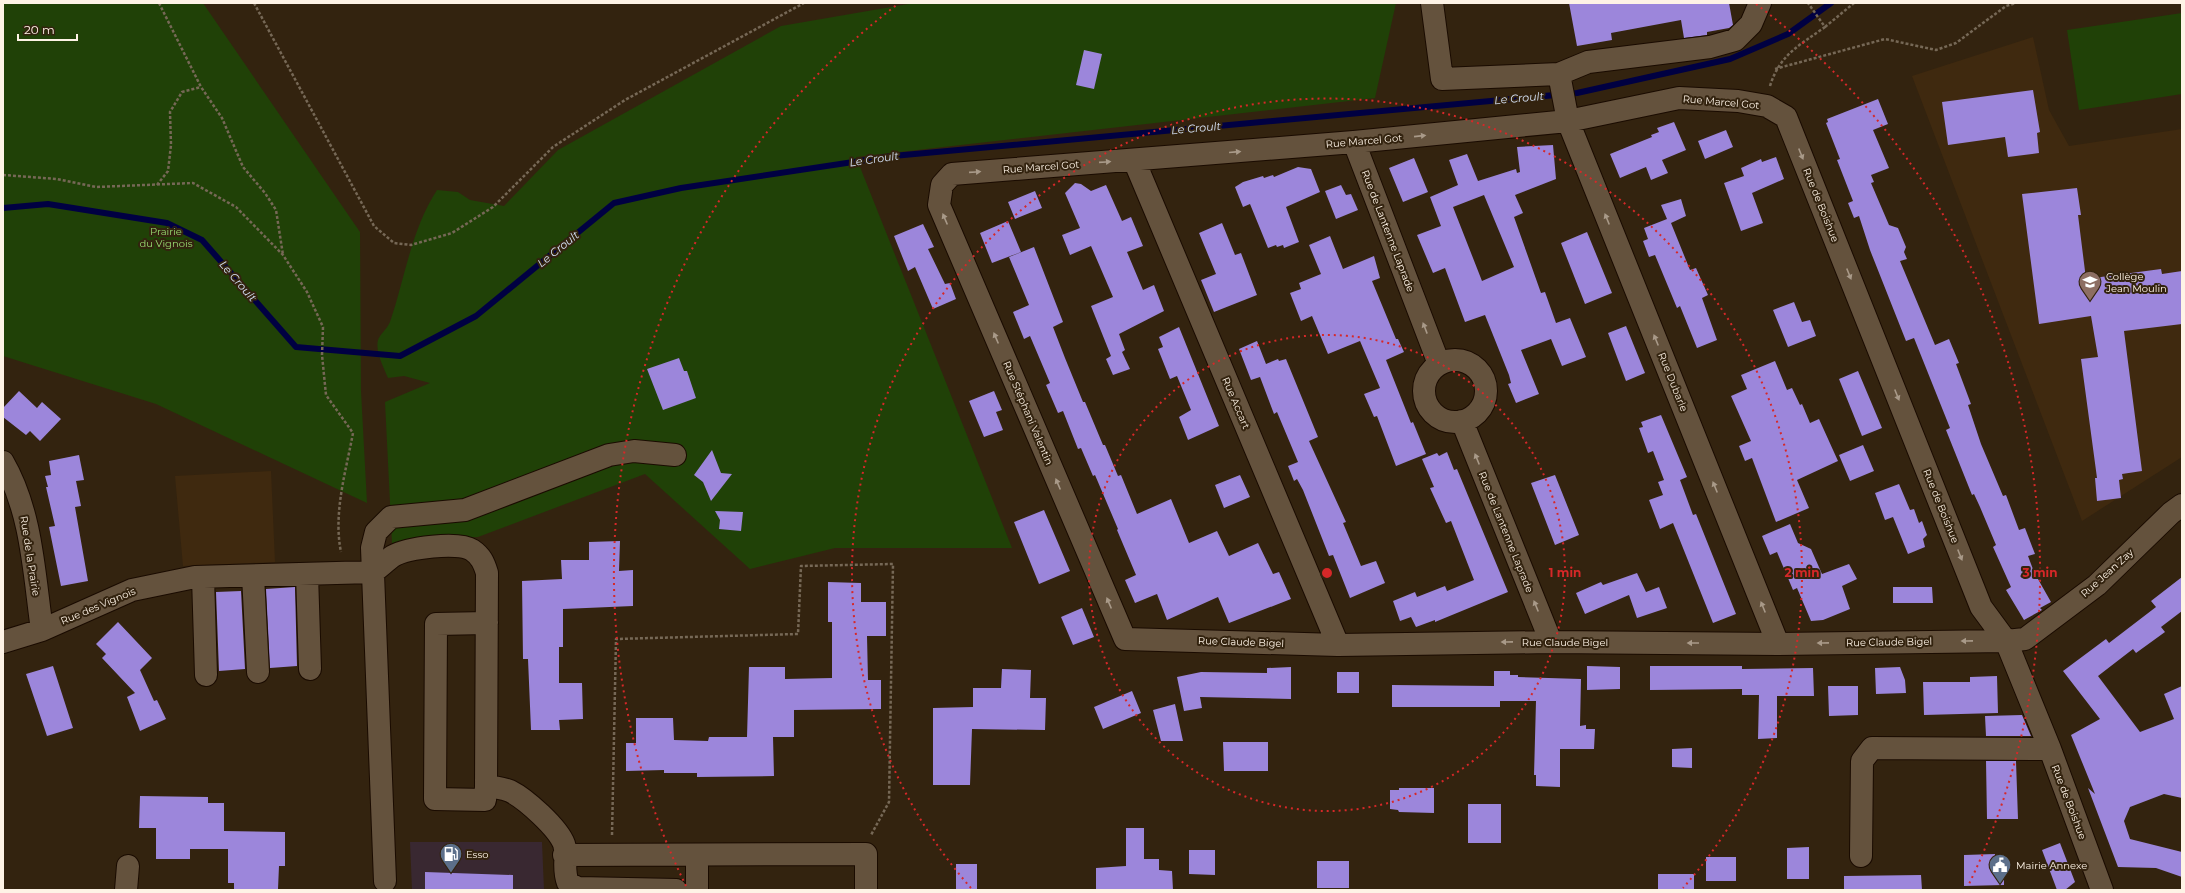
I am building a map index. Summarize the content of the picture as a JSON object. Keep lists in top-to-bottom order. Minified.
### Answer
{"streets":{"street":["Rue Marcel Got","Rue de Boishue","Rue de Lantenne Laprade","Rue Dubarle","Rue Accart","Rue Stéphani Valentin","Rue de la Prairie","Rue Jean Zay","Rue des Vignois","Rue Claude Bigel"]},"crossings":[["Rue Marcel Got","Rue de Boishue"],["Rue Marcel Got","Rue de Lantenne Laprade"],["Rue Marcel Got","Rue Dubarle"],["Rue Marcel Got","Rue Accart"],["Rue Marcel Got","Rue Stéphani Valentin"],["Rue de Boishue","Rue Jean Zay"],["Rue de Boishue","Rue Claude Bigel"],["Rue de Lantenne Laprade","Rue Claude Bigel"],["Rue Dubarle","Rue Claude Bigel"],["Rue Accart","Rue Claude Bigel"],["Rue Stéphani Valentin","Rue Claude Bigel"],["Rue de la Prairie","Rue des Vignois"],["Rue Jean Zay","Rue Claude Bigel"]],"one_way":["Rue Marcel Got","Rue de Boishue","Rue de Lantenne Laprade","Rue Dubarle","Rue Stéphani Valentin","Rue Claude Bigel"],"water":["Le Croult"],"parks":["Prairie du Vignois"],"places":{"school or university":["Collège Jean Moulin"],"fuel station":["Esso"],"public building":["Mairie Annexe"]},"scale_bar":"20 m","rings":["1 min","2 min","3 min"]}
